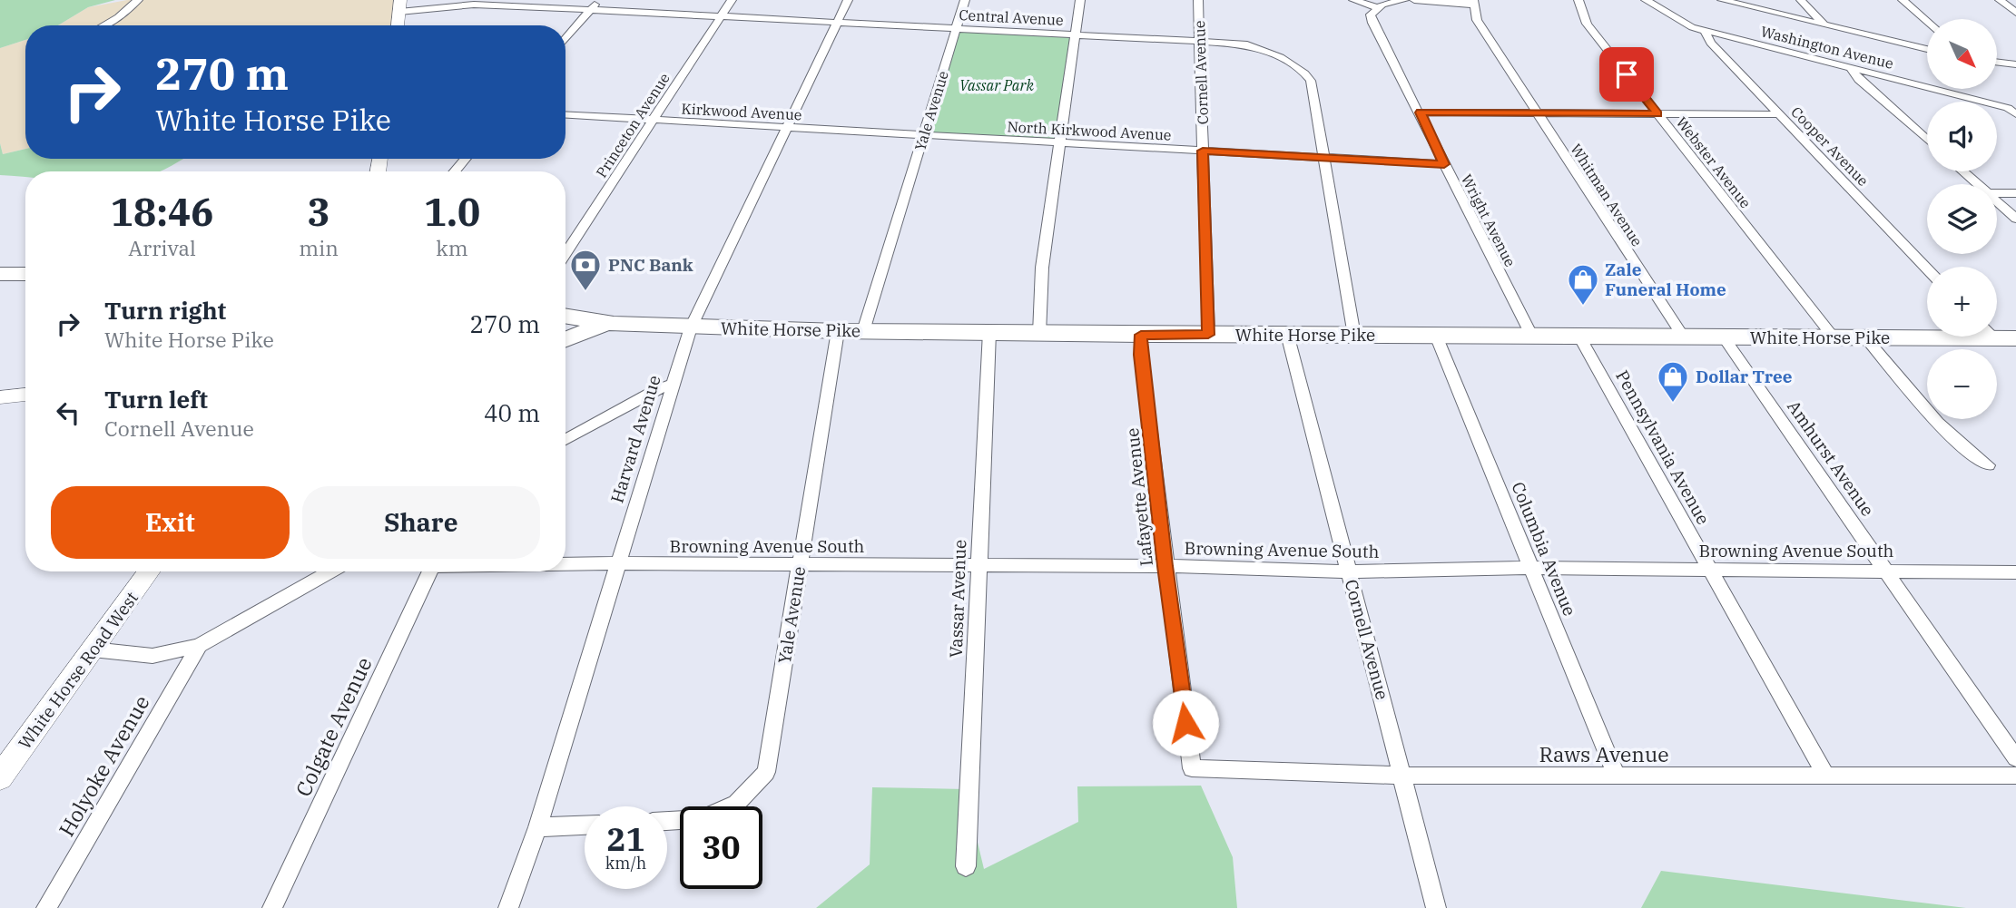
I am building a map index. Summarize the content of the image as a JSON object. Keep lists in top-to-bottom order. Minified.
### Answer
{"streets":{"highway":["White Horse Pike"],"main road":["White Horse Road West"],"street":["Central Avenue","Washington Avenue","Cornell Avenue","Yale Avenue","Kirkwood Avenue","Princeton Avenue","North Kirkwood Avenue","Cooper Avenue","Webster Avenue","Whitman Avenue","Wright Avenue","Harvard Avenue","Pennsylvania Avenue","Amhurst Avenue","Lafayette Avenue","Browning Avenue South","Columbia Avenue","Vassar Avenue","Colgate Avenue","Raws Avenue","Holyoke Avenue"]},"crossings":[["Central Avenue","Cornell Avenue"],["Central Avenue","Yale Avenue"],["Central Avenue","Princeton Avenue"],["Central Avenue","North Kirkwood Avenue"],["Central Avenue","Harvard Avenue"],["Washington Avenue","Cooper Avenue"],["Cornell Avenue","North Kirkwood Avenue"],["Cornell Avenue","White Horse Pike"],["Cornell Avenue","Browning Avenue South"],["Cornell Avenue","Raws Avenue"],["Yale Avenue","Kirkwood Avenue"],["Yale Avenue","North Kirkwood Avenue"],["Yale Avenue","White Horse Pike"],["Yale Avenue","Browning Avenue South"],["Kirkwood Avenue","Princeton Avenue"],["Kirkwood Avenue","North Kirkwood Avenue"],["Kirkwood Avenue","Harvard Avenue"],["North Kirkwood Avenue","Wright Avenue"],["Webster Avenue","White Horse Pike"],["Whitman Avenue","White Horse Pike"],["Wright Avenue","White Horse Pike"],["White Horse Pike","Harvard Avenue"],["White Horse Pike","Pennsylvania Avenue"],["White Horse Pike","Amhurst Avenue"],["White Horse Pike","Lafayette Avenue"],["White Horse Pike","Columbia Avenue"],["White Horse Pike","Vassar Avenue"],["Harvard Avenue","Browning Avenue South"],["Pennsylvania Avenue","Browning Avenue South"],["Pennsylvania Avenue","Raws Avenue"],["Amhurst Avenue","Browning Avenue South"],["Lafayette Avenue","Browning Avenue South"],["Lafayette Avenue","Raws Avenue"],["Browning Avenue South","Columbia Avenue"],["Browning Avenue South","Vassar Avenue"],["Columbia Avenue","Raws Avenue"]],"parks":["Vassar Park"],"places":{"bank":["PNC Bank"],"shop":["Zale Funeral Home","Dollar Tree"]},"north":"bottom right","page":{"map_buttons":["+","−"],"turn":["270 m","White Horse Pike"],"eta":["18:46","Arrival","3","min","1.0","km"],"list":[{"name":"Turn right","note":"White Horse Pike","value":"270 m"},{"name":"Turn left","note":"Cornell Avenue","value":"40 m"}],"buttons":["Exit","Share"],"speed":"21 km/h","limit":"30"}}
